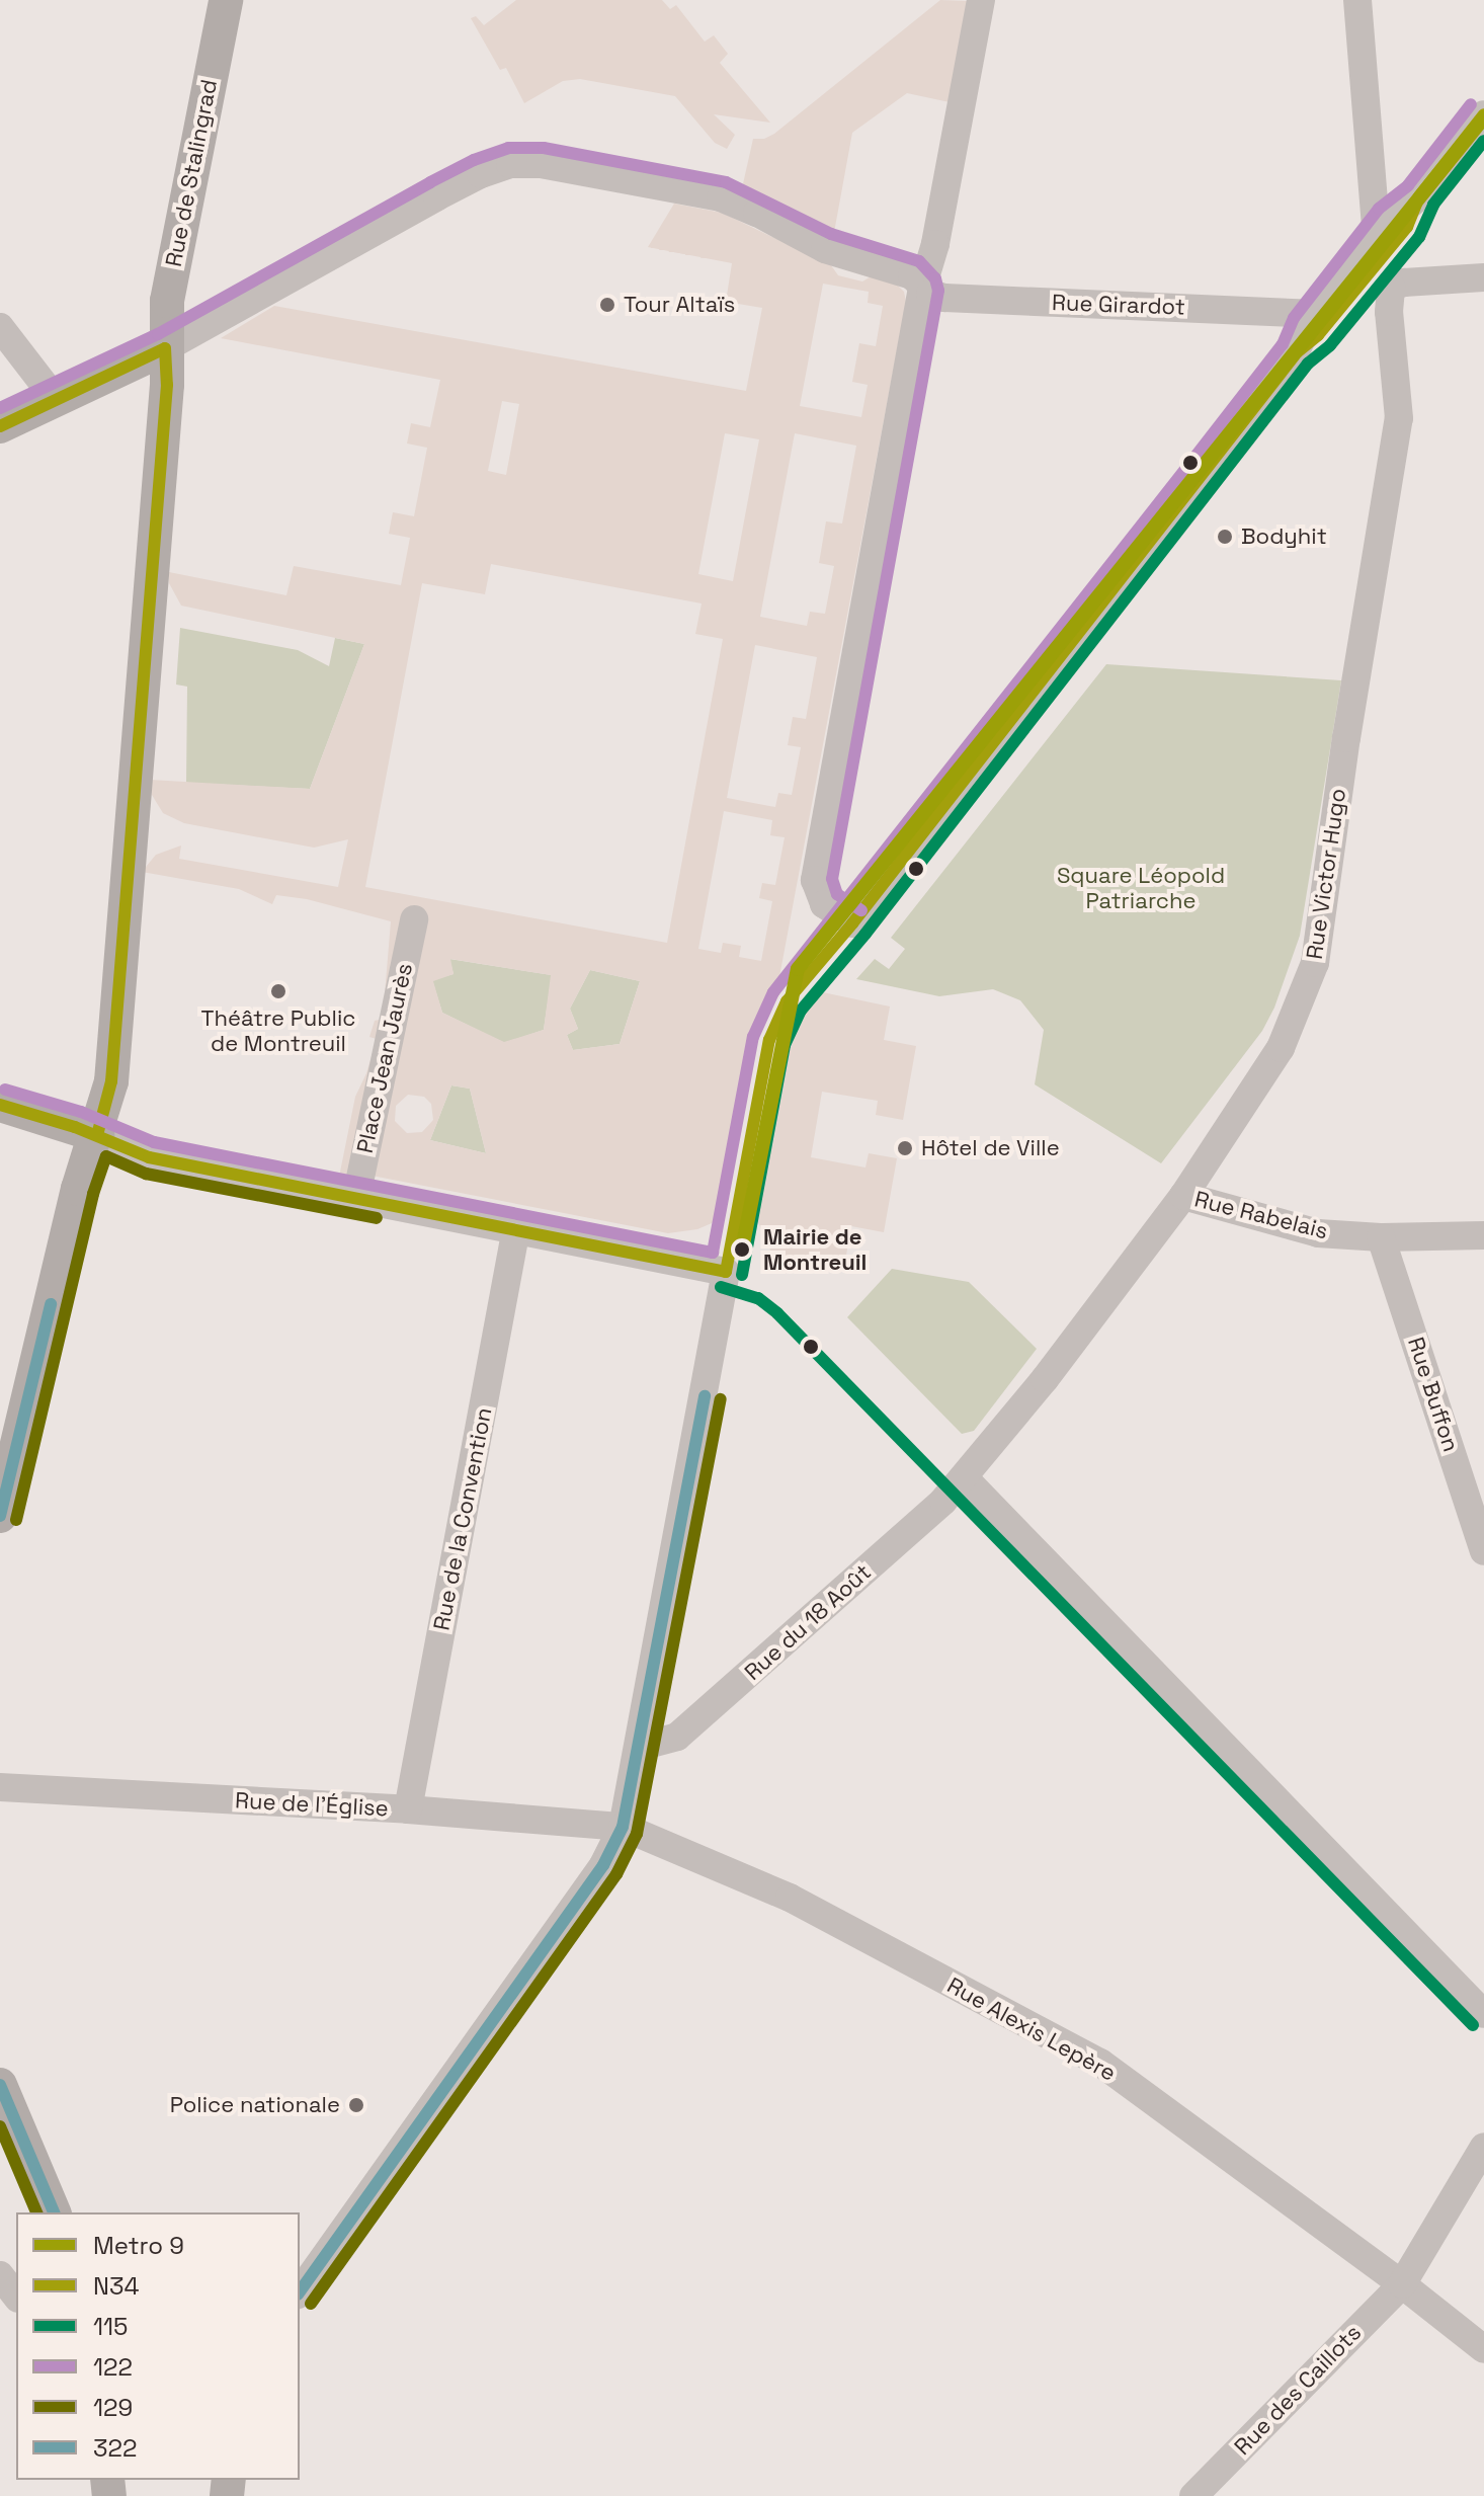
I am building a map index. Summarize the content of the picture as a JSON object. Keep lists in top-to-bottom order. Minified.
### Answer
{"streets":{"main road":["Rue de Stalingrad"],"street":["Rue Girardot","Rue Victor Hugo","Place Jean Jaurès","Rue Rabelais","Rue Buffon","Rue de la Convention","Rue du 18 Août","Rue de l'Église","Rue Alexis Lepère","Rue des Caillots"]},"crossings":[["Rue de Stalingrad","Rue Girardot"],["Rue Victor Hugo","Rue Rabelais"],["Rue Victor Hugo","Rue du 18 Août"],["Rue Rabelais","Rue Buffon"],["Rue de la Convention","Rue de l'Église"],["Rue de l'Église","Rue Alexis Lepère"],["Rue Alexis Lepère","Rue des Caillots"]],"parks":["Square Léopold Patriarche"],"places":["Tour Altaïs","Bodyhit","Théâtre Public de Montreuil","Hôtel de Ville","Mairie de Montreuil","Police nationale"],"lines":["transit line 122","transit line N34","metro line 9","transit line 115","transit line 129","transit line 322"],"legend":["Metro 9","N34","115","122","129","322"]}
